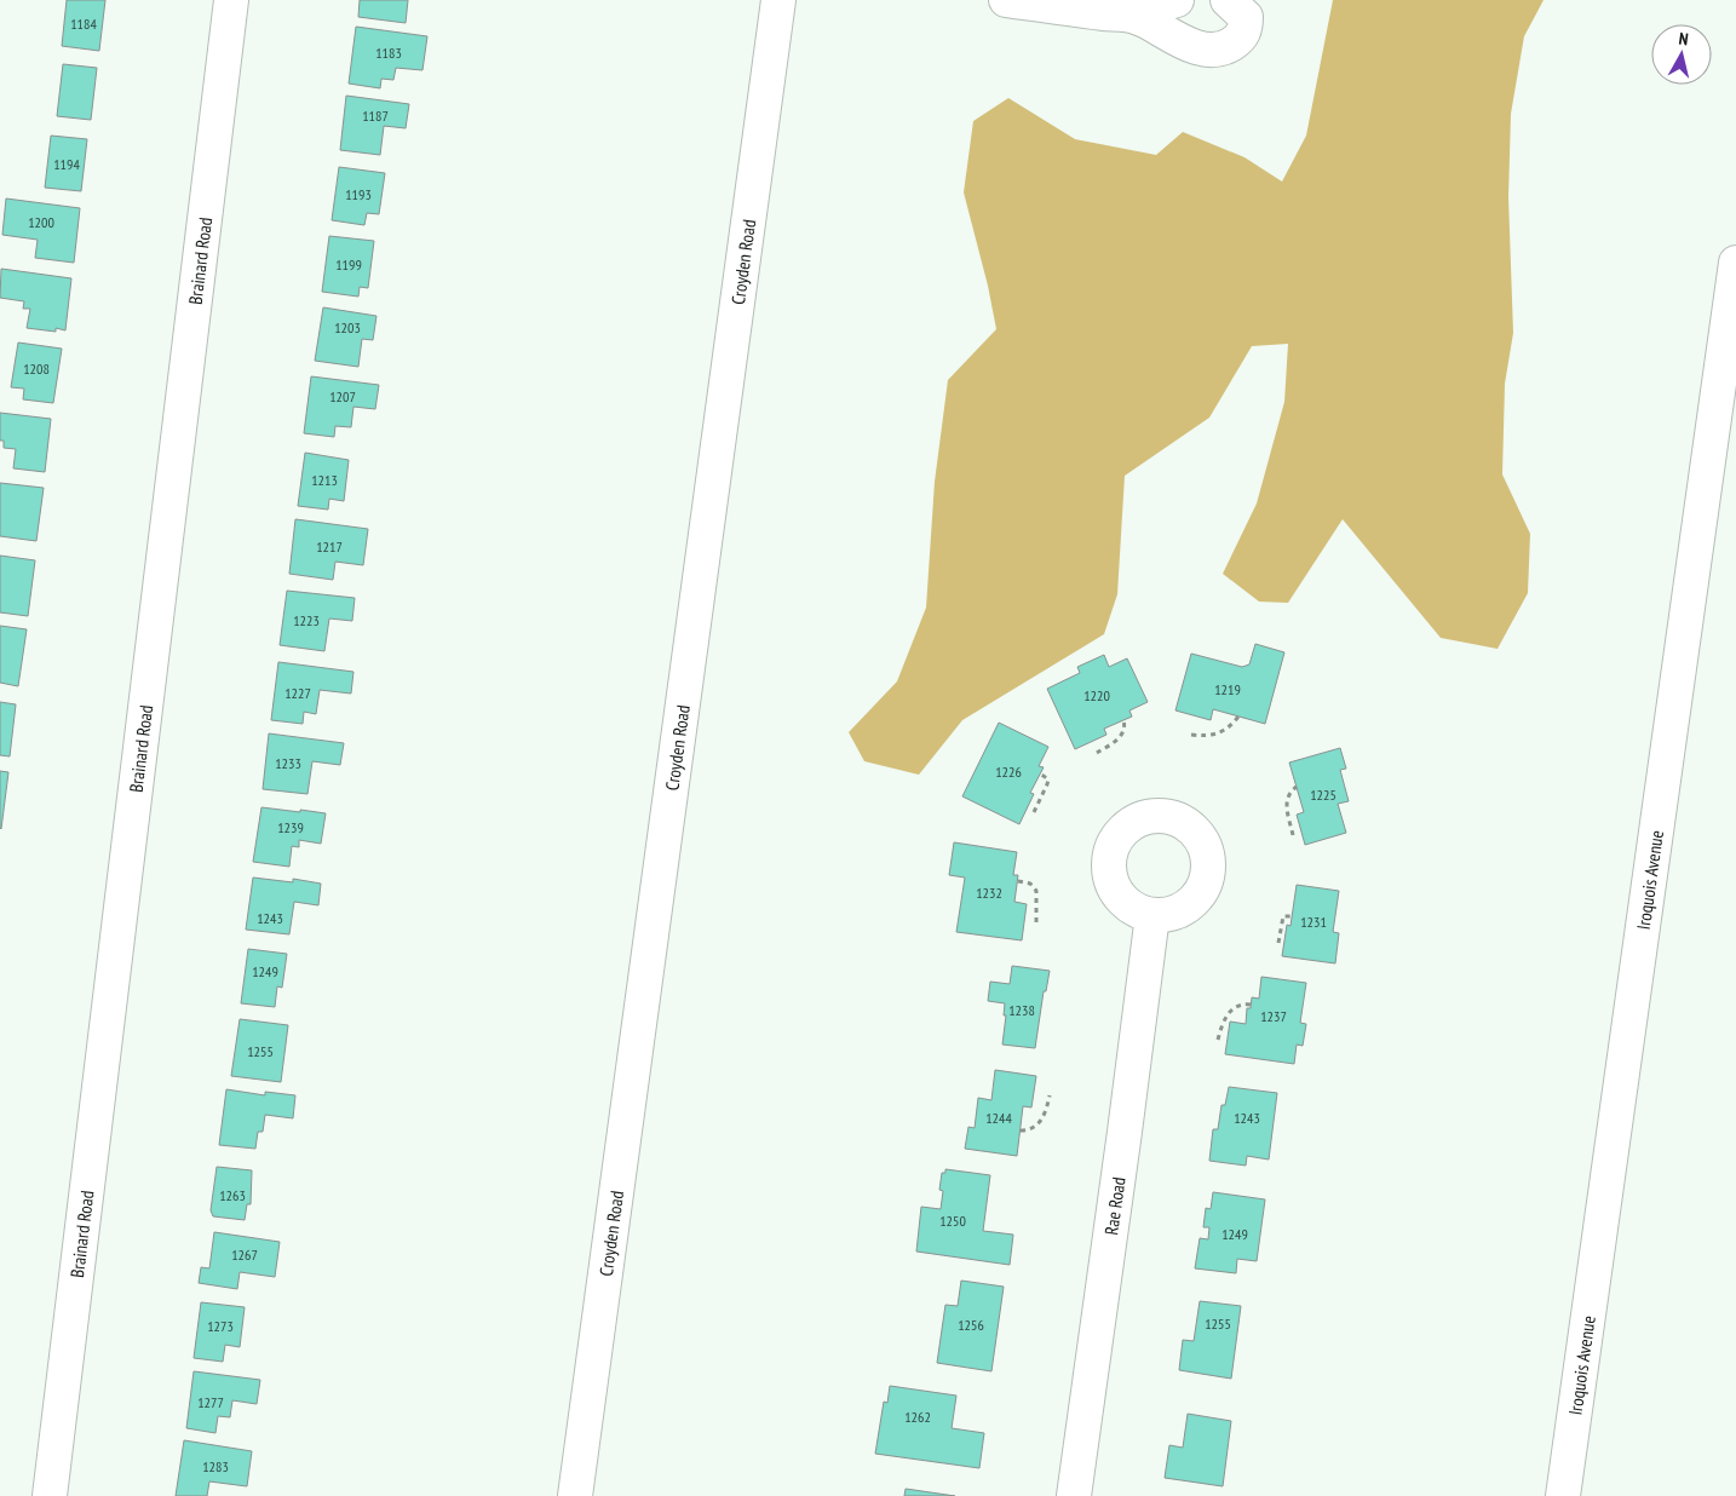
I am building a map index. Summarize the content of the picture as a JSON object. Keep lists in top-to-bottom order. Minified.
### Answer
{"streets":{"street":["Brainard Road","Croyden Road","Iroquois Avenue","Rae Road"]},"house_numbers":["1184","1183","1187","1194","1193","1200","1199","1203","1208","1207","1213","1217","1223","1219","1227","1220","1233","1226","1225","1239","1232","1243","1231","1249","1238","1237","1255","1244","1243","1263","1250","1249","1267","1255","1256","1273","1277","1262","1283"],"north":"top"}
